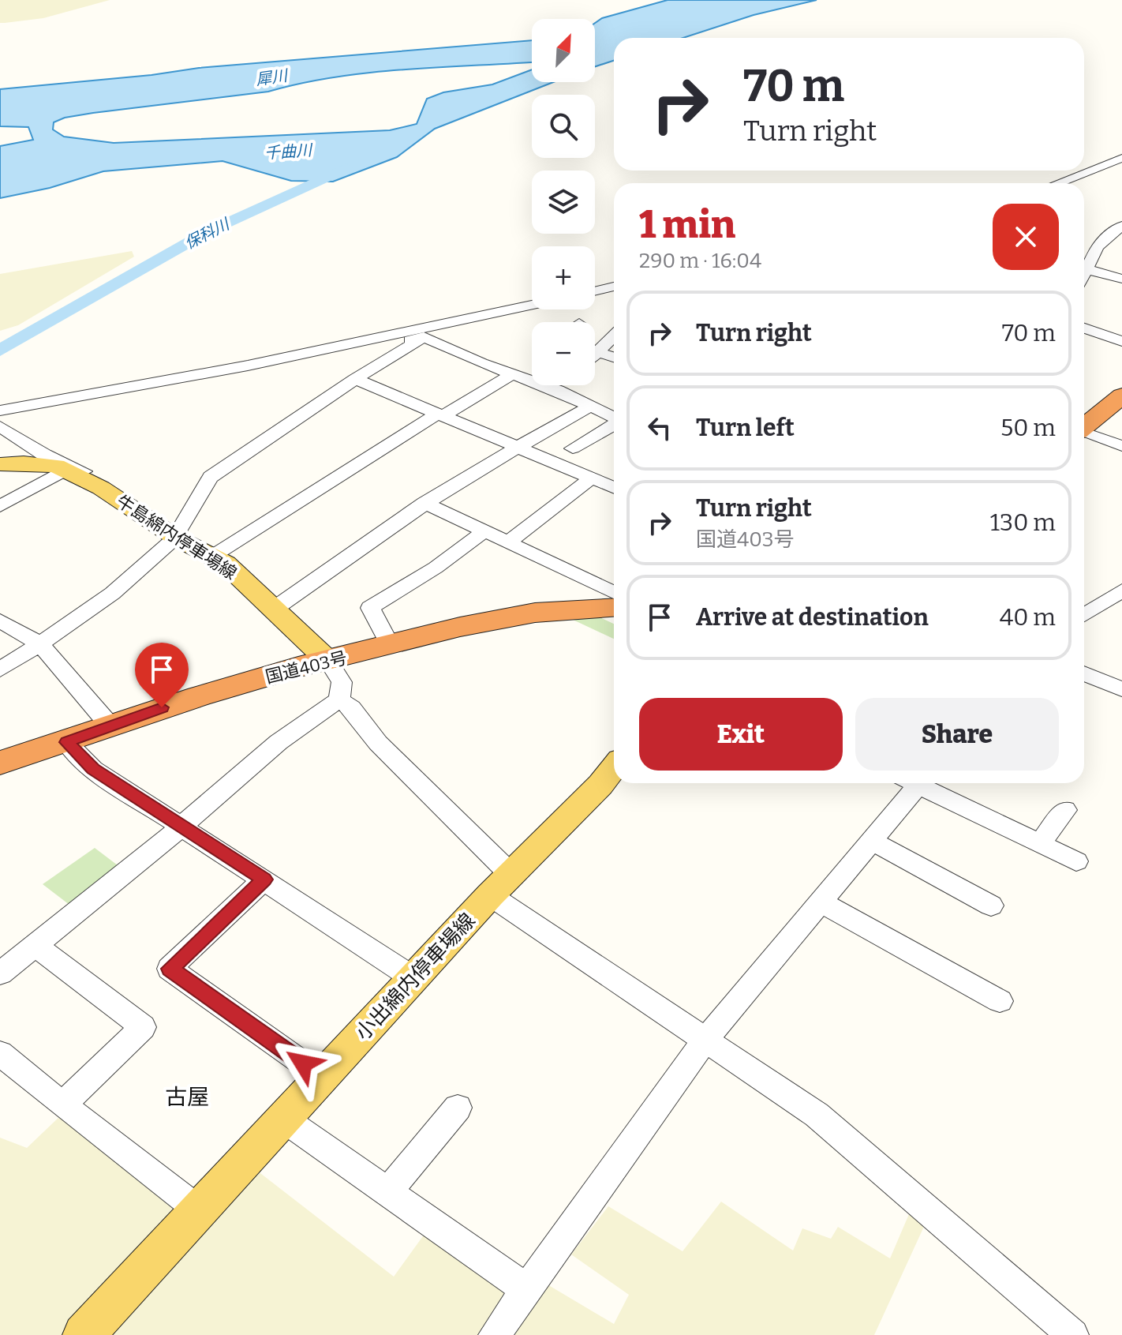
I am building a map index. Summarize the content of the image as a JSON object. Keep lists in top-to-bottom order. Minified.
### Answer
{"streets":{"highway":["国道403号"],"main road":["牛島綿内停車場線","小出綿内停車場線"]},"crossings":[["牛島綿内停車場線","国道403号"]],"districts":["古屋"],"water":["犀川","千曲川","保科川"],"north":"top right","page":{"map_buttons":["+","−"],"turn":["70 m","Turn right"],"heading":["1 min","290 m · 16:04"],"list":[{"name":"Turn right","value":"70 m"},{"name":"Turn left","value":"50 m"},{"name":"Turn right","note":"国道403号","value":"130 m"},{"name":"Arrive at destination","value":"40 m"}],"buttons":["Exit","Share"]}}
